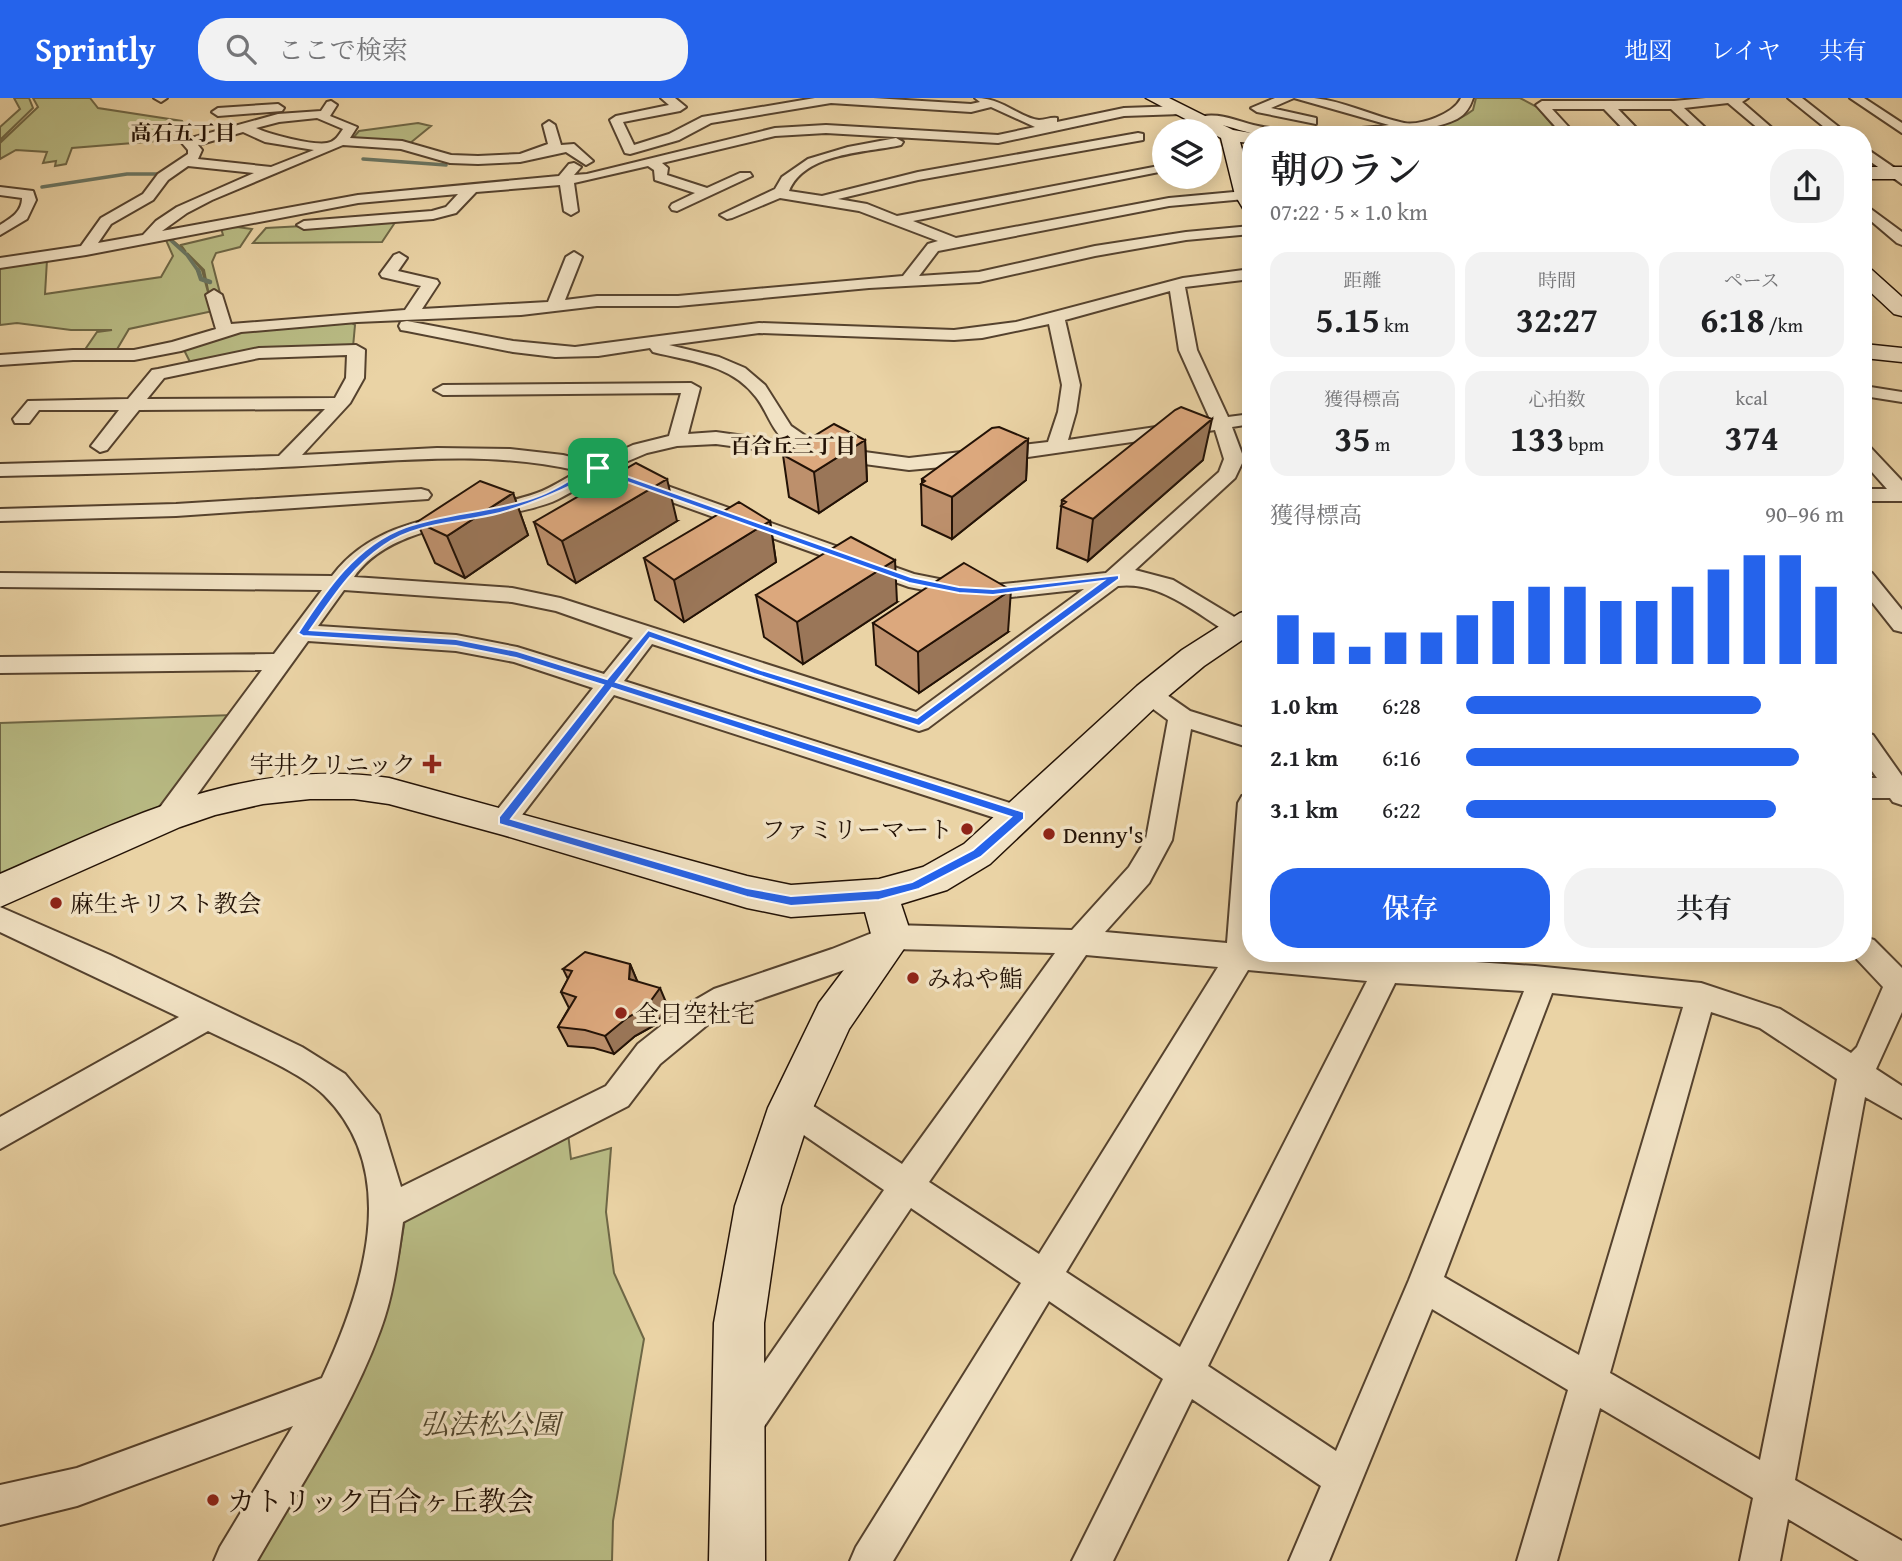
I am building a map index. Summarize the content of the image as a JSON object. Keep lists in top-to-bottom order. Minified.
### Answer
{"districts":["高石五丁目","百合丘三丁目"],"parks":["弘法松公園"],"places":{"health":["宇井クリニック"],"other":["ファミリーマート","Denny's","麻生キリスト教会","みねや鮨","全日空社宅","カトリック百合ヶ丘教会"]},"page":{"header":"Sprintly","search":"ここで検索","nav":["地図","レイヤ","共有"],"heading":["朝のラン","07:22 · 5 × 1.0 km"],"stats":[["距離","5.15 km"],["時間","32:27"],["ペース","6:18 /km"],["獲得標高","35 m"],["心拍数","133 bpm"],["kcal","374"]],"chart":["獲得標高","90–96 m"],"list":[{"name":"1.0 km","note":"6:28"},{"name":"2.1 km","note":"6:16"},{"name":"3.1 km","note":"6:22"}],"buttons":["保存","共有"]}}
